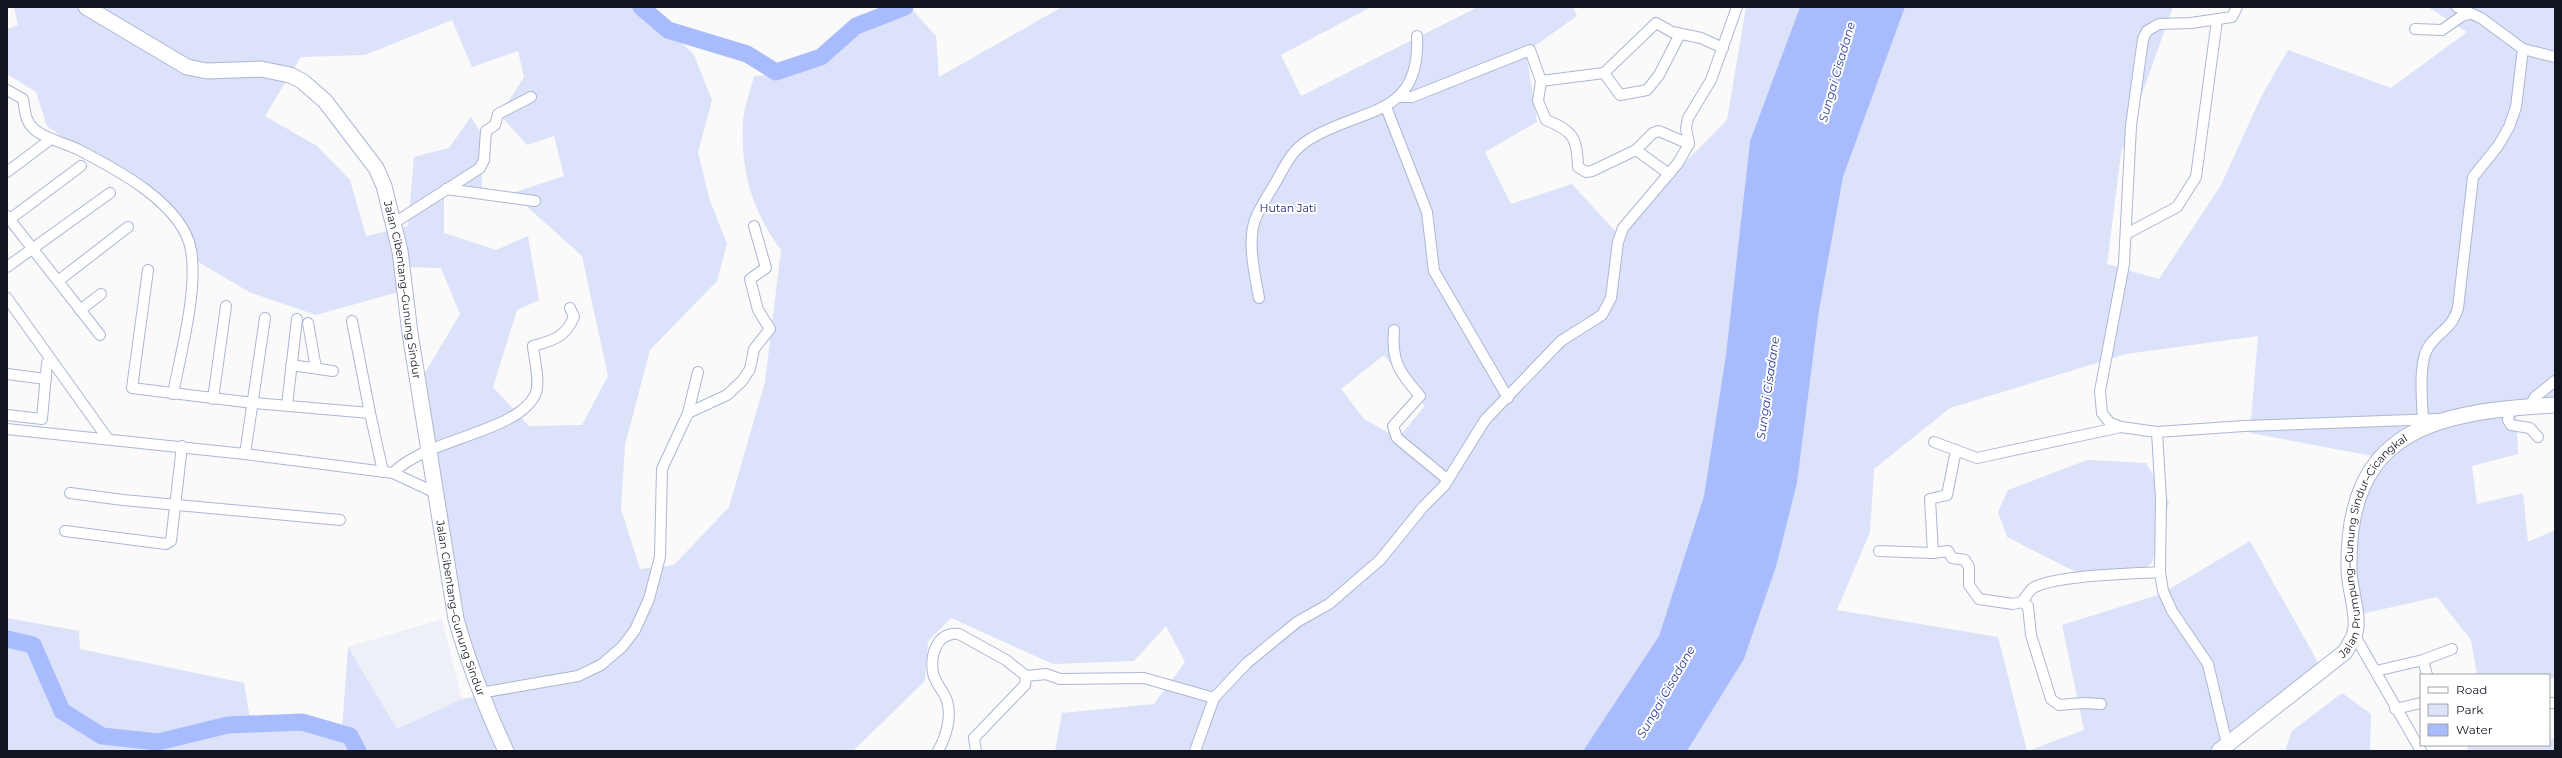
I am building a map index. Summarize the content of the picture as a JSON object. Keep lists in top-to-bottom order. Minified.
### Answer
{"streets":{"street":["Jalan Cibentang–Gunung Sindur","Jalan Prumpung–Gunung Sindur–Cicangkal"]},"water":["Sungai Cisadane"],"parks":["Hutan Jati"],"legend":["Road","Park","Water"]}
